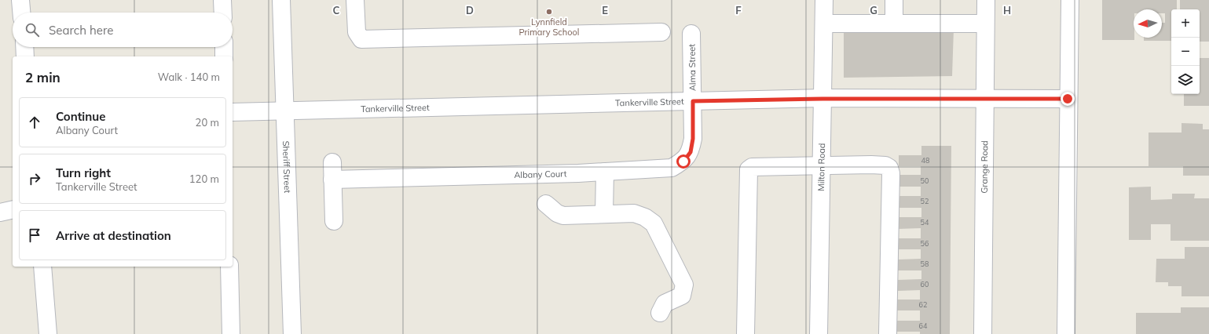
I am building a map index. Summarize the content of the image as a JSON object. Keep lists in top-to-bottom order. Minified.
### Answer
{"streets":{"street":["Alma Street","Tankerville Street","Sheriff Street","Milton Road","Grange Road","Albany Court"]},"crossings":[["Alma Street","Tankerville Street"],["Alma Street","Albany Court"],["Tankerville Street","Sheriff Street"],["Tankerville Street","Milton Road"],["Tankerville Street","Grange Road"],["Tankerville Street","Albany Court"]],"places":["Lynnfield Primary School"],"house_numbers":["48","50","52","54","56","58","60","62","64"],"north":"left","page":{"map_buttons":["+","−"],"search":"Search here","heading":["2 min","Walk · 140 m"],"list":[["Continue","Albany Court","20 m"],["Turn right","Tankerville Street","120 m"],"Arrive at destination"]},"grid":{"columns":["C","D","E","F","G","H"]}}
